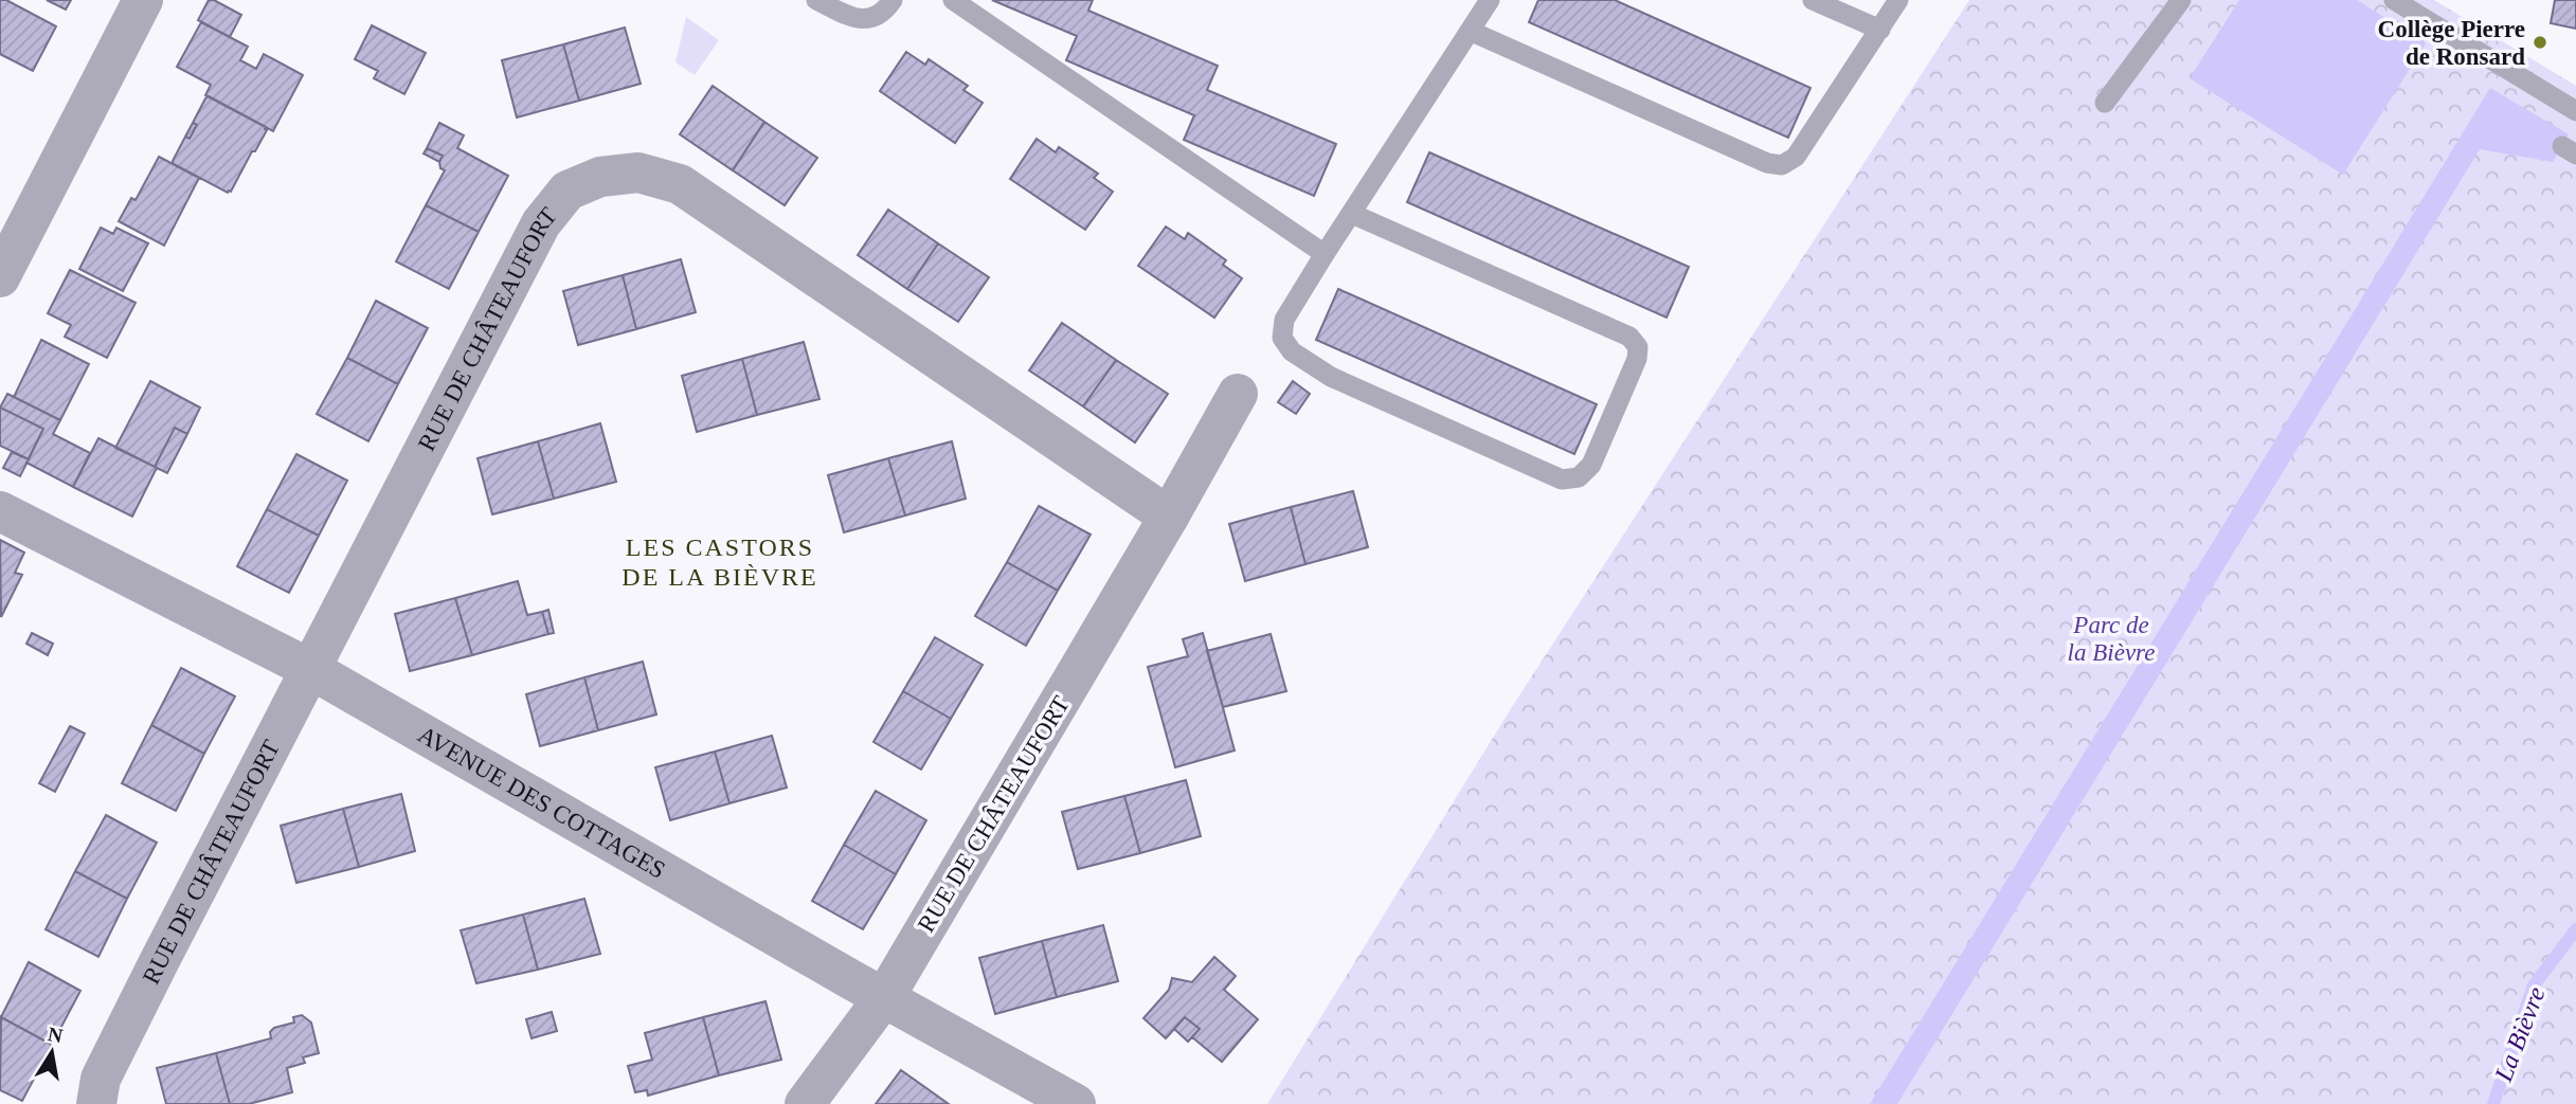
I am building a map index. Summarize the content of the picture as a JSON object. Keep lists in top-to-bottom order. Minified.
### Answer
{"streets":{"street":["RUE DE CHÂTEAUFORT","AVENUE DES COTTAGES"]},"crossings":[["RUE DE CHÂTEAUFORT","AVENUE DES COTTAGES"]],"districts":["LES CASTORS DE LA BIÈVRE"],"water":["La Bièvre"],"parks":["Parc de la Bièvre"],"places":["Collège Pierre de Ronsard"],"north":"top"}
